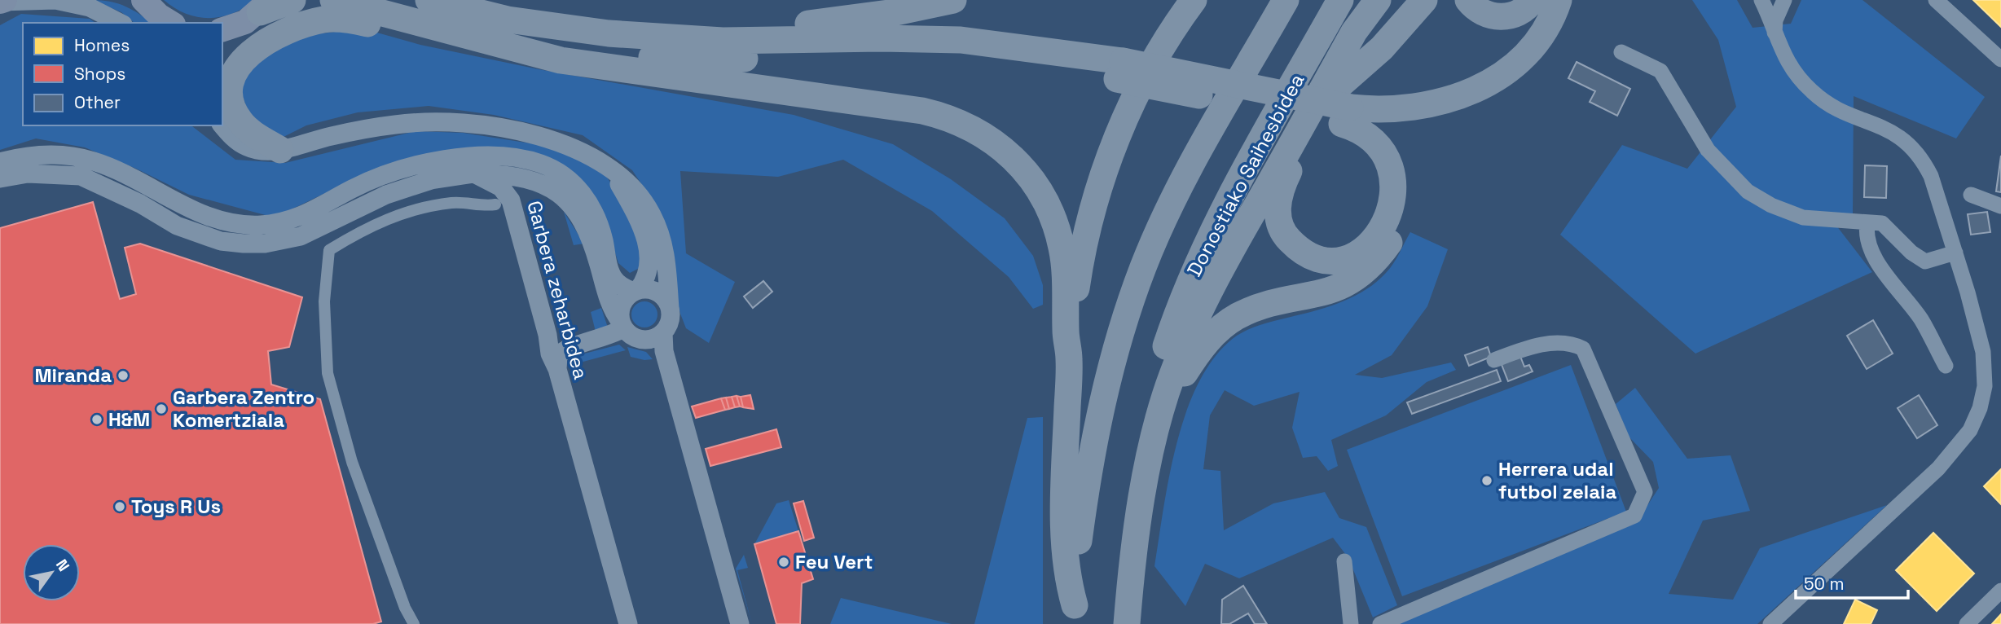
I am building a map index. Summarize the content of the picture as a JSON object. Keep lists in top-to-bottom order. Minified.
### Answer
{"streets":{"highway":["Donostiako Saihesbidea"],"street":["Garbera zeharbidea"]},"places":["Miranda","Garbera Zentro Komertziala","H&M","Herrera udal futbol zelaia","Toys R Us","Feu Vert"],"legend":["Homes","Shops","Other"],"scale_bar":"50 m","north":"top right"}
